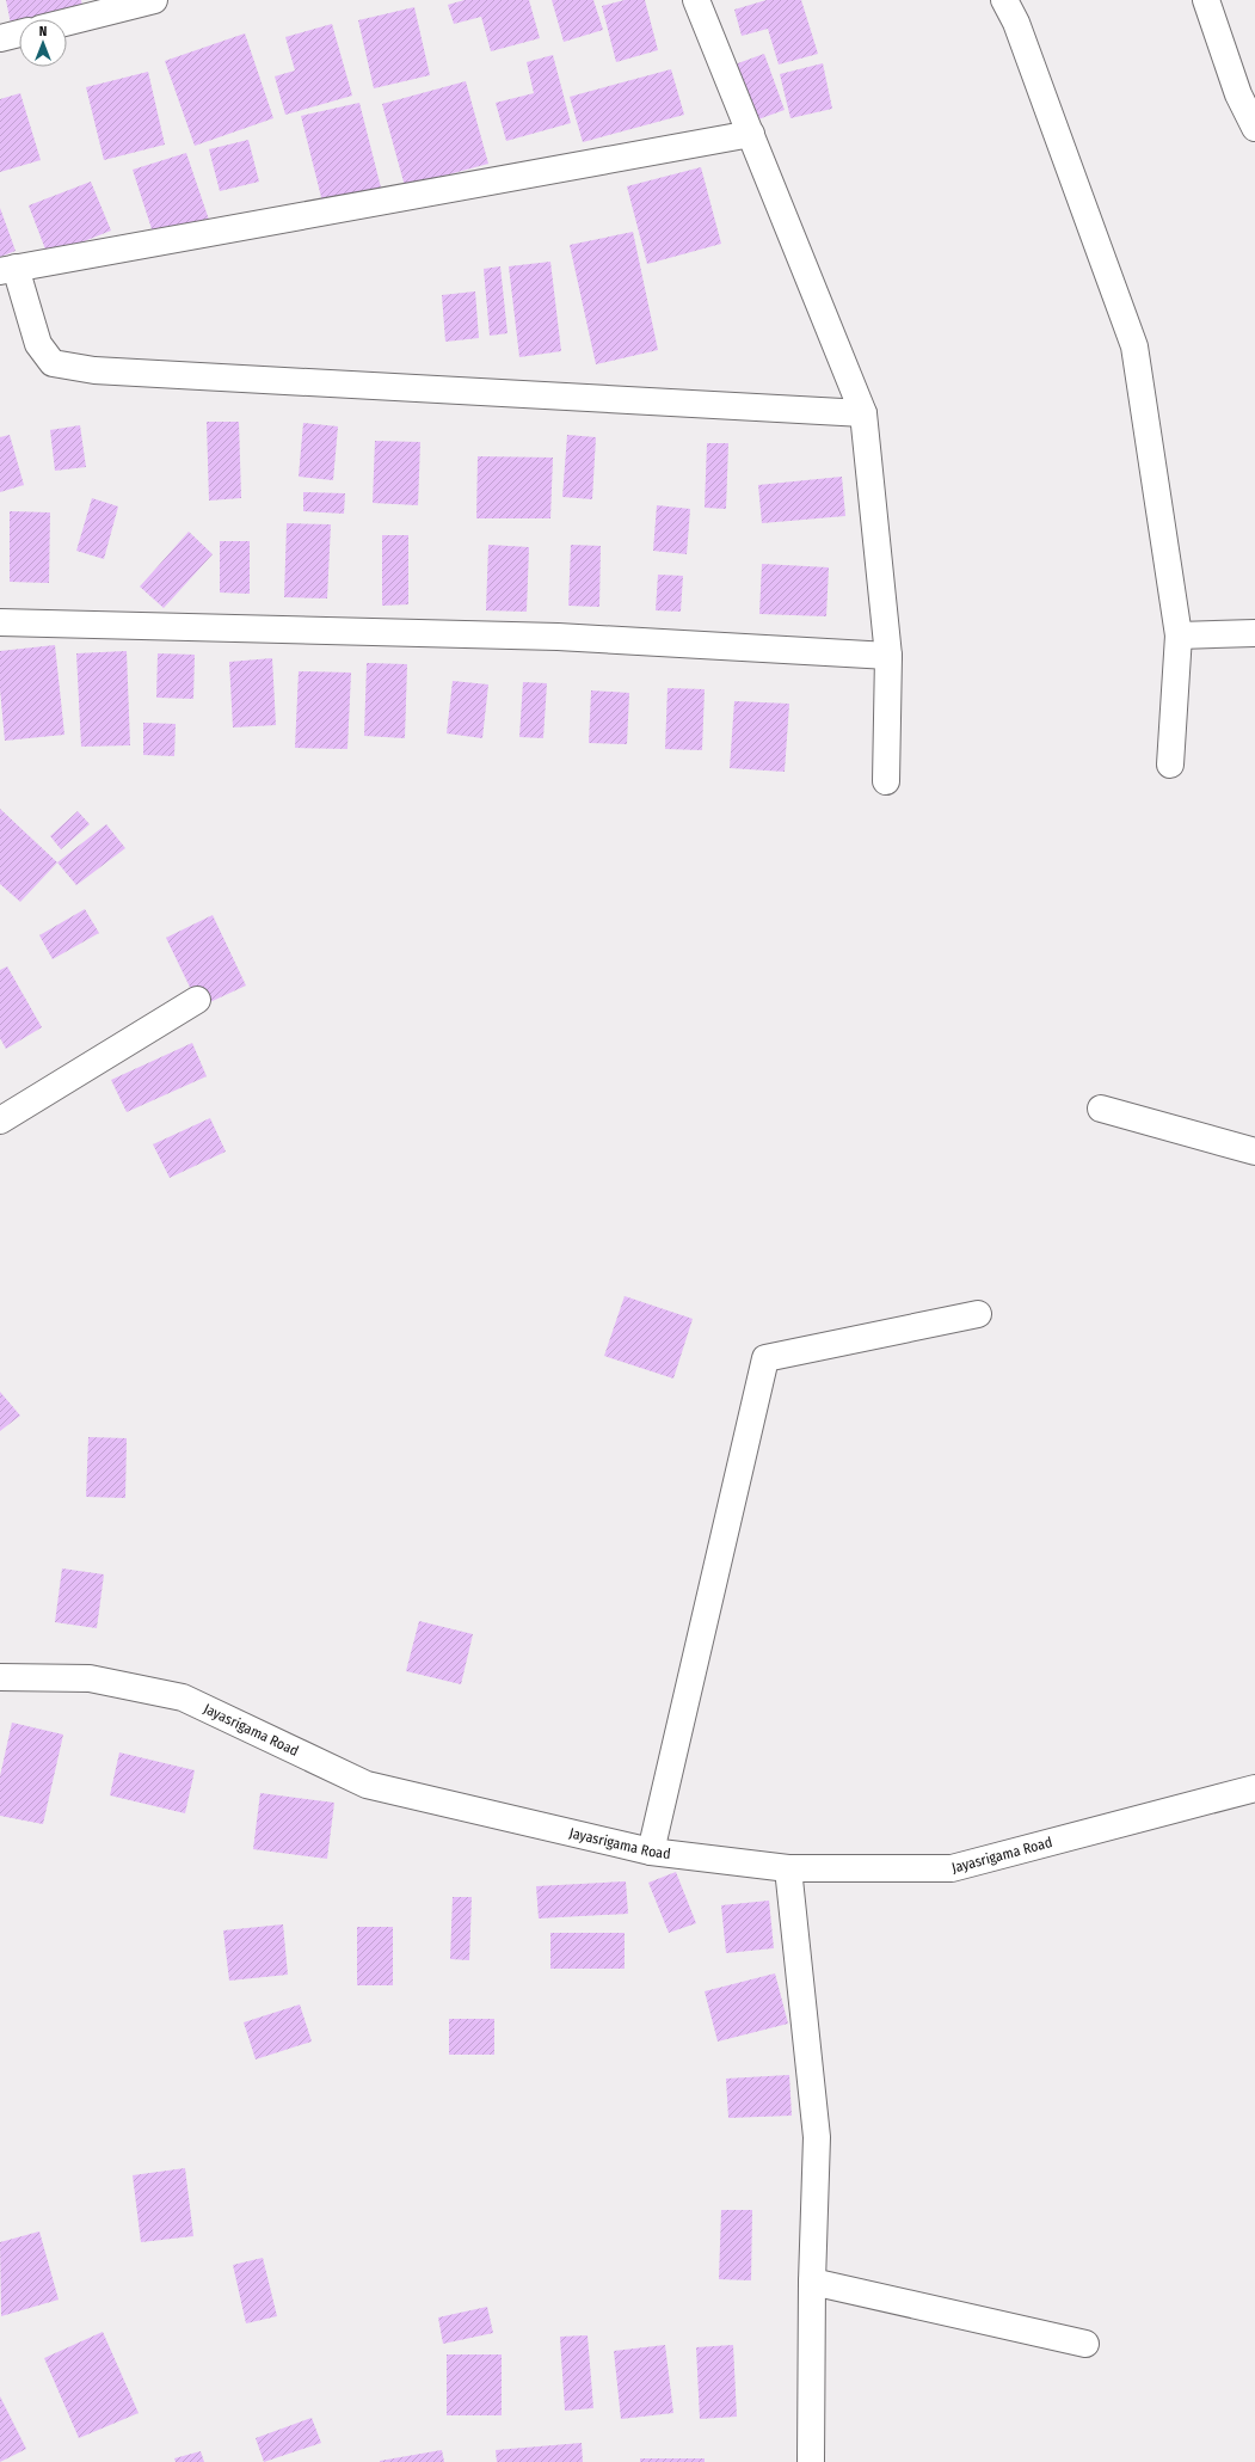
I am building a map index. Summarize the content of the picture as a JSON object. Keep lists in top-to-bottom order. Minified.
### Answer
{"streets":{"street":["Jayasrigama Road"]},"north":"top"}
